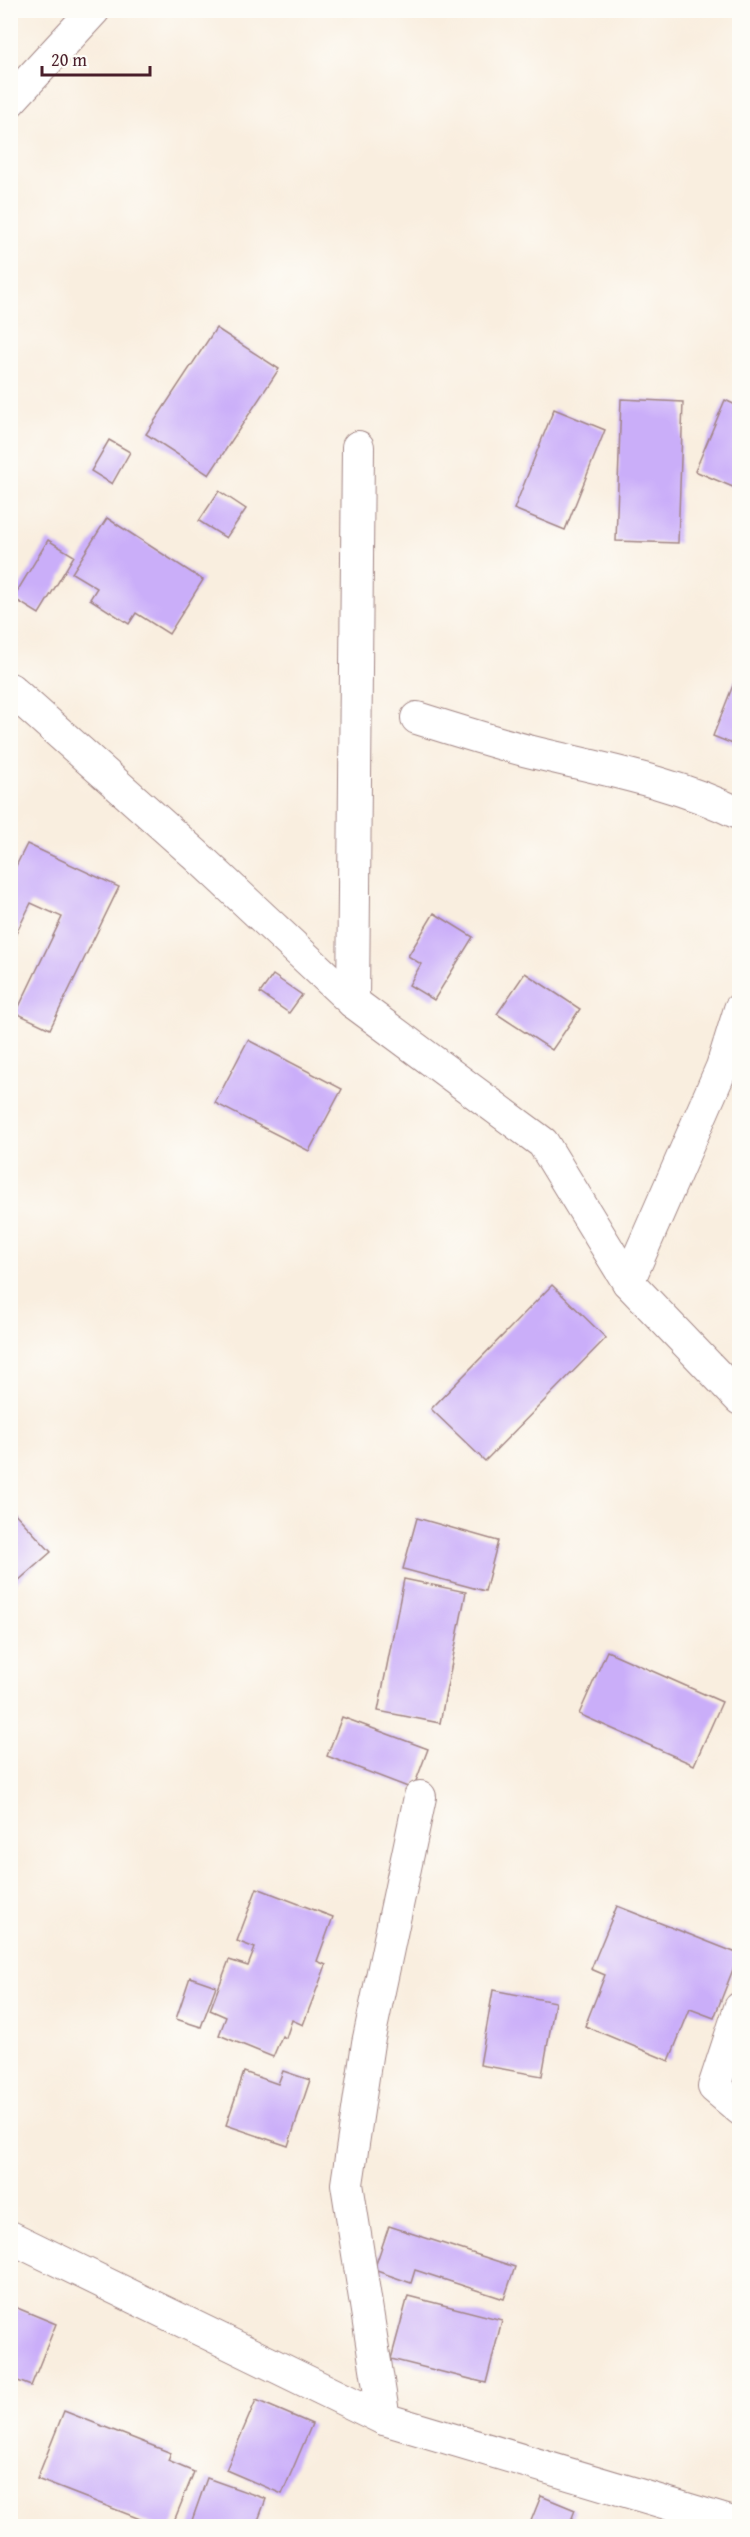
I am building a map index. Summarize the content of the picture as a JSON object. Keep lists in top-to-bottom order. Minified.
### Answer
{"scale_bar":"20 m"}
